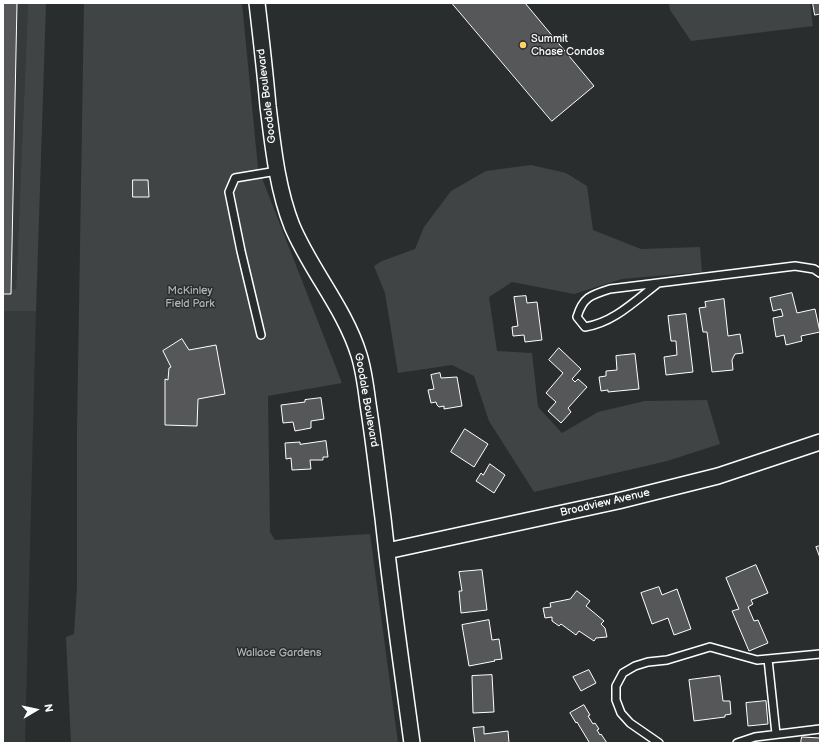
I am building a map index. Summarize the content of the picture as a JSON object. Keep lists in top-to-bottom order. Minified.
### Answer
{"streets":{"street":["Goodale Boulevard","Broadview Avenue"]},"crossings":[["Goodale Boulevard","Broadview Avenue"]],"parks":["McKinley Field Park","Wallace Gardens"],"places":["Summit Chase Condos"],"north":"right"}
